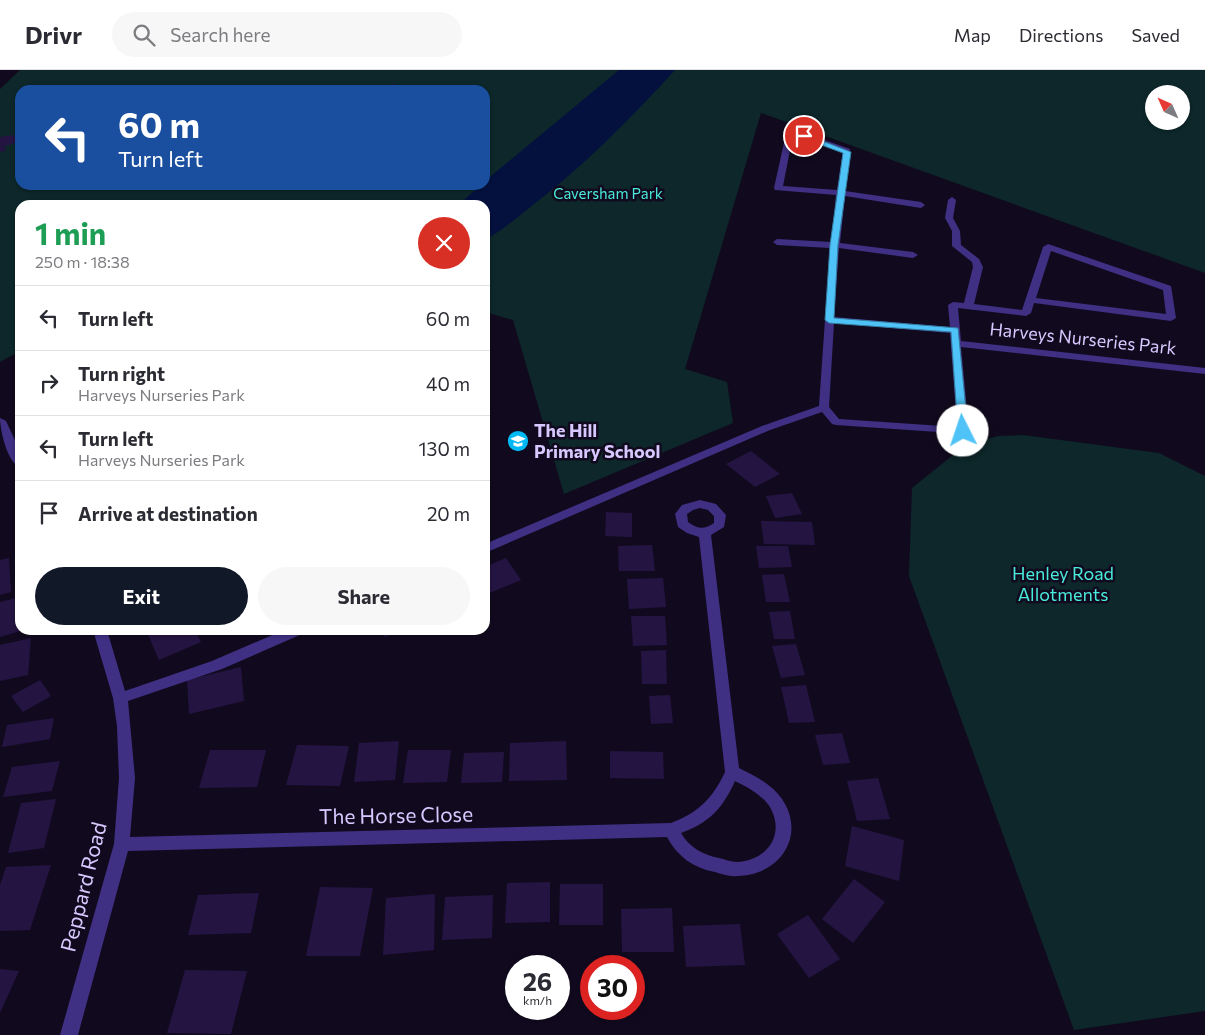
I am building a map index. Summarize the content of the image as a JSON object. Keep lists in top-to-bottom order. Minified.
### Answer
{"streets":{"street":["Harveys Nurseries Park","The Horse Close","Peppard Road"]},"crossings":[["The Horse Close","Peppard Road"]],"parks":["Caversham Park","Henley Road Allotments"],"places":{"school or university":["The Hill Primary School"]},"north":"top left","page":{"header":"Drivr","search":"Search here","nav":["Map","Directions","Saved"],"turn":["60 m","Turn left"],"heading":["1 min","250 m · 18:38"],"list":[{"name":"Turn left","value":"60 m"},{"name":"Turn right","note":"Harveys Nurseries Park","value":"40 m"},{"name":"Turn left","note":"Harveys Nurseries Park","value":"130 m"},{"name":"Arrive at destination","value":"20 m"}],"buttons":["Exit","Share"],"speed":"26 km/h","limit":"30"}}
